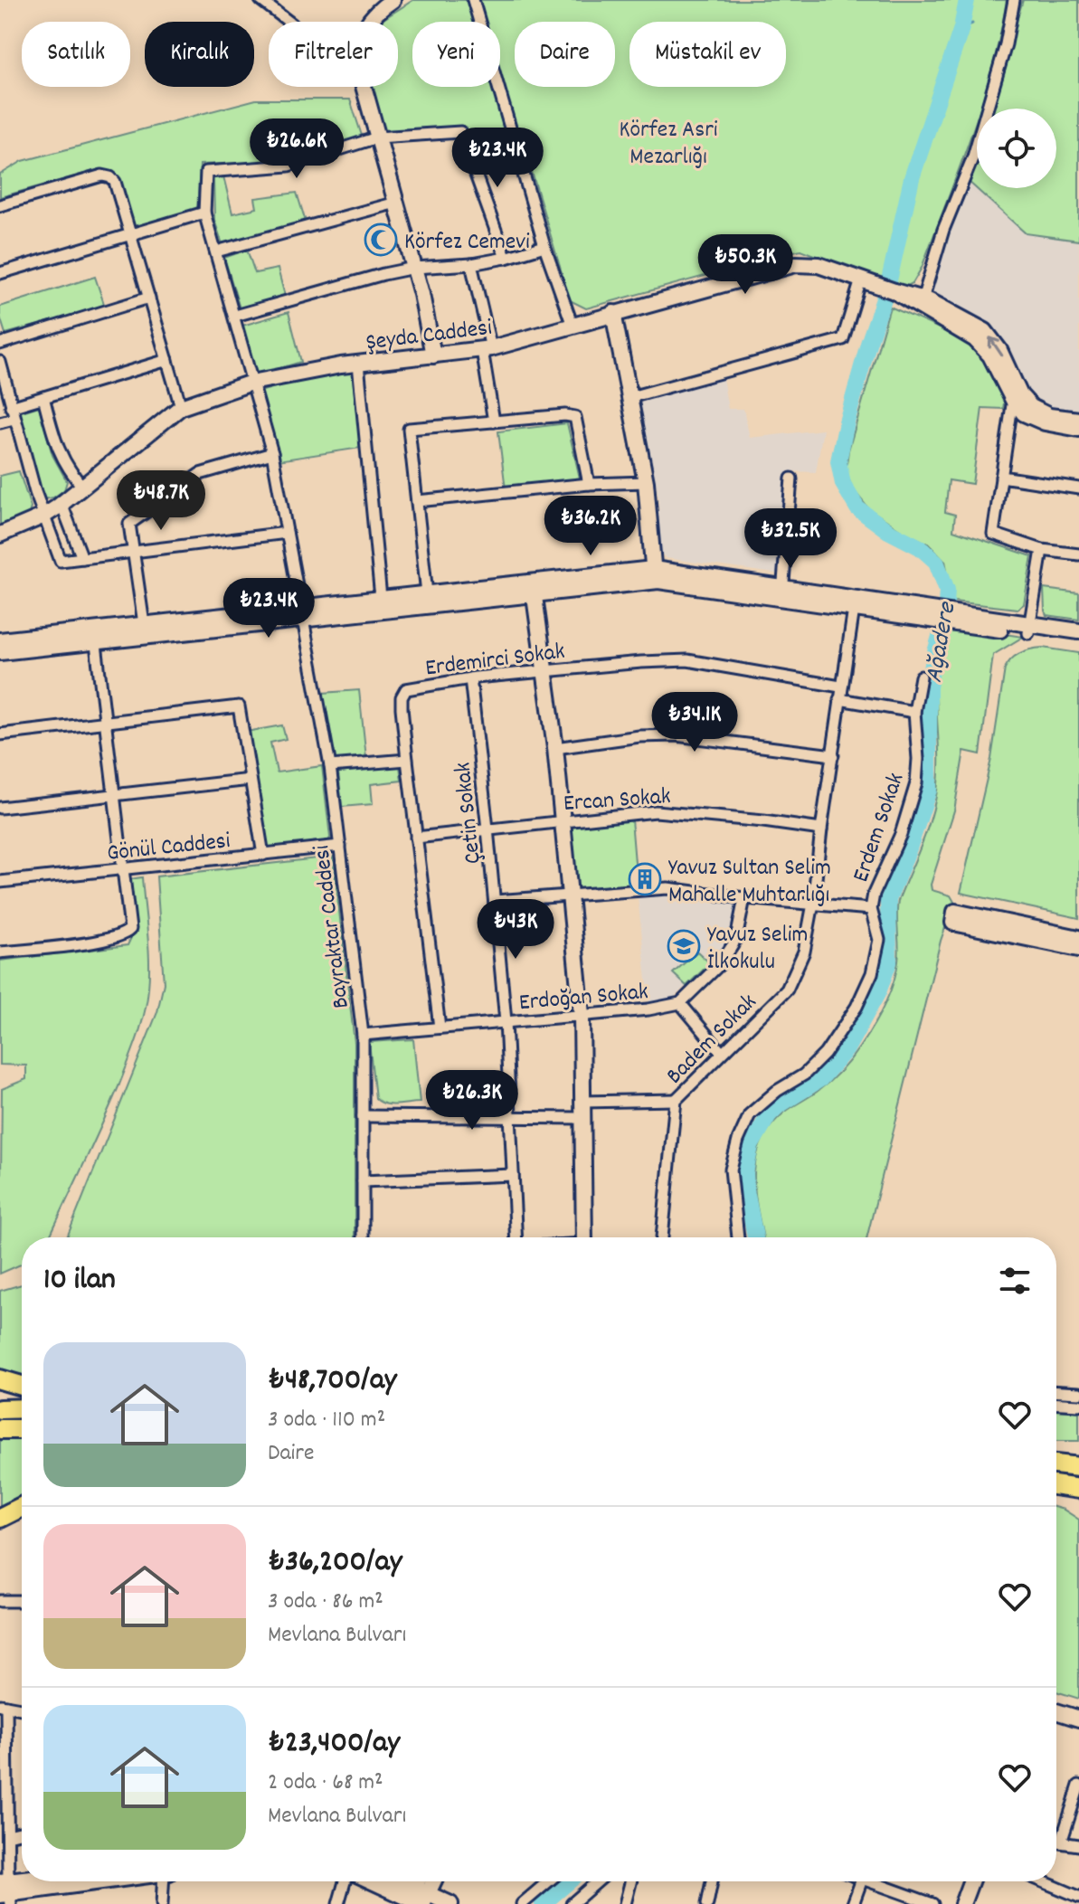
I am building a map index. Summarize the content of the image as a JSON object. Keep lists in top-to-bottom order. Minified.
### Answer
{"streets":{"street":["Şeyda Caddesi","Erdemirci Sokak","Ercan Sokak","Çetin Sokak","Erdem Sokak","Gönül Caddesi","Bayraktar Caddesi","Erdoğan Sokak","Badem Sokak"]},"crossings":[["Şeyda Caddesi","Bayraktar Caddesi"],["Erdemirci Sokak","Ercan Sokak"],["Erdemirci Sokak","Çetin Sokak"],["Erdemirci Sokak","Erdoğan Sokak"],["Erdemirci Sokak","Badem Sokak"],["Ercan Sokak","Çetin Sokak"],["Ercan Sokak","Badem Sokak"],["Çetin Sokak","Erdoğan Sokak"],["Gönül Caddesi","Bayraktar Caddesi"],["Bayraktar Caddesi","Erdoğan Sokak"]],"water":["Ağadere"],"parks":["Körfez Asri Mezarlığı"],"places":{"mosque":["Körfez Cemevi"],"building":["Yavuz Sultan Selim Mahalle Muhtarlığı"],"school or university":["Yavuz Selim İlkokulu"]},"page":{"chip":["Satılık","Kiralık","Filtreler","Yeni","Daire","Müstakil ev"],"price":["₺26.6K","₺23.4K","₺50.3K","₺48.7K","₺36.2K","₺32.5K","₺23.4K","₺34.1K","₺43K","₺26.3K"],"heading":"10 ilan","list":[{"name":"₺48,700/ay","note":"3 oda · 110 m² · Daire"},{"name":"₺36,200/ay","note":"3 oda · 86 m² · Mevlana Bulvarı"},{"name":"₺23,400/ay","note":"2 oda · 68 m² · Mevlana Bulvarı"}]}}
